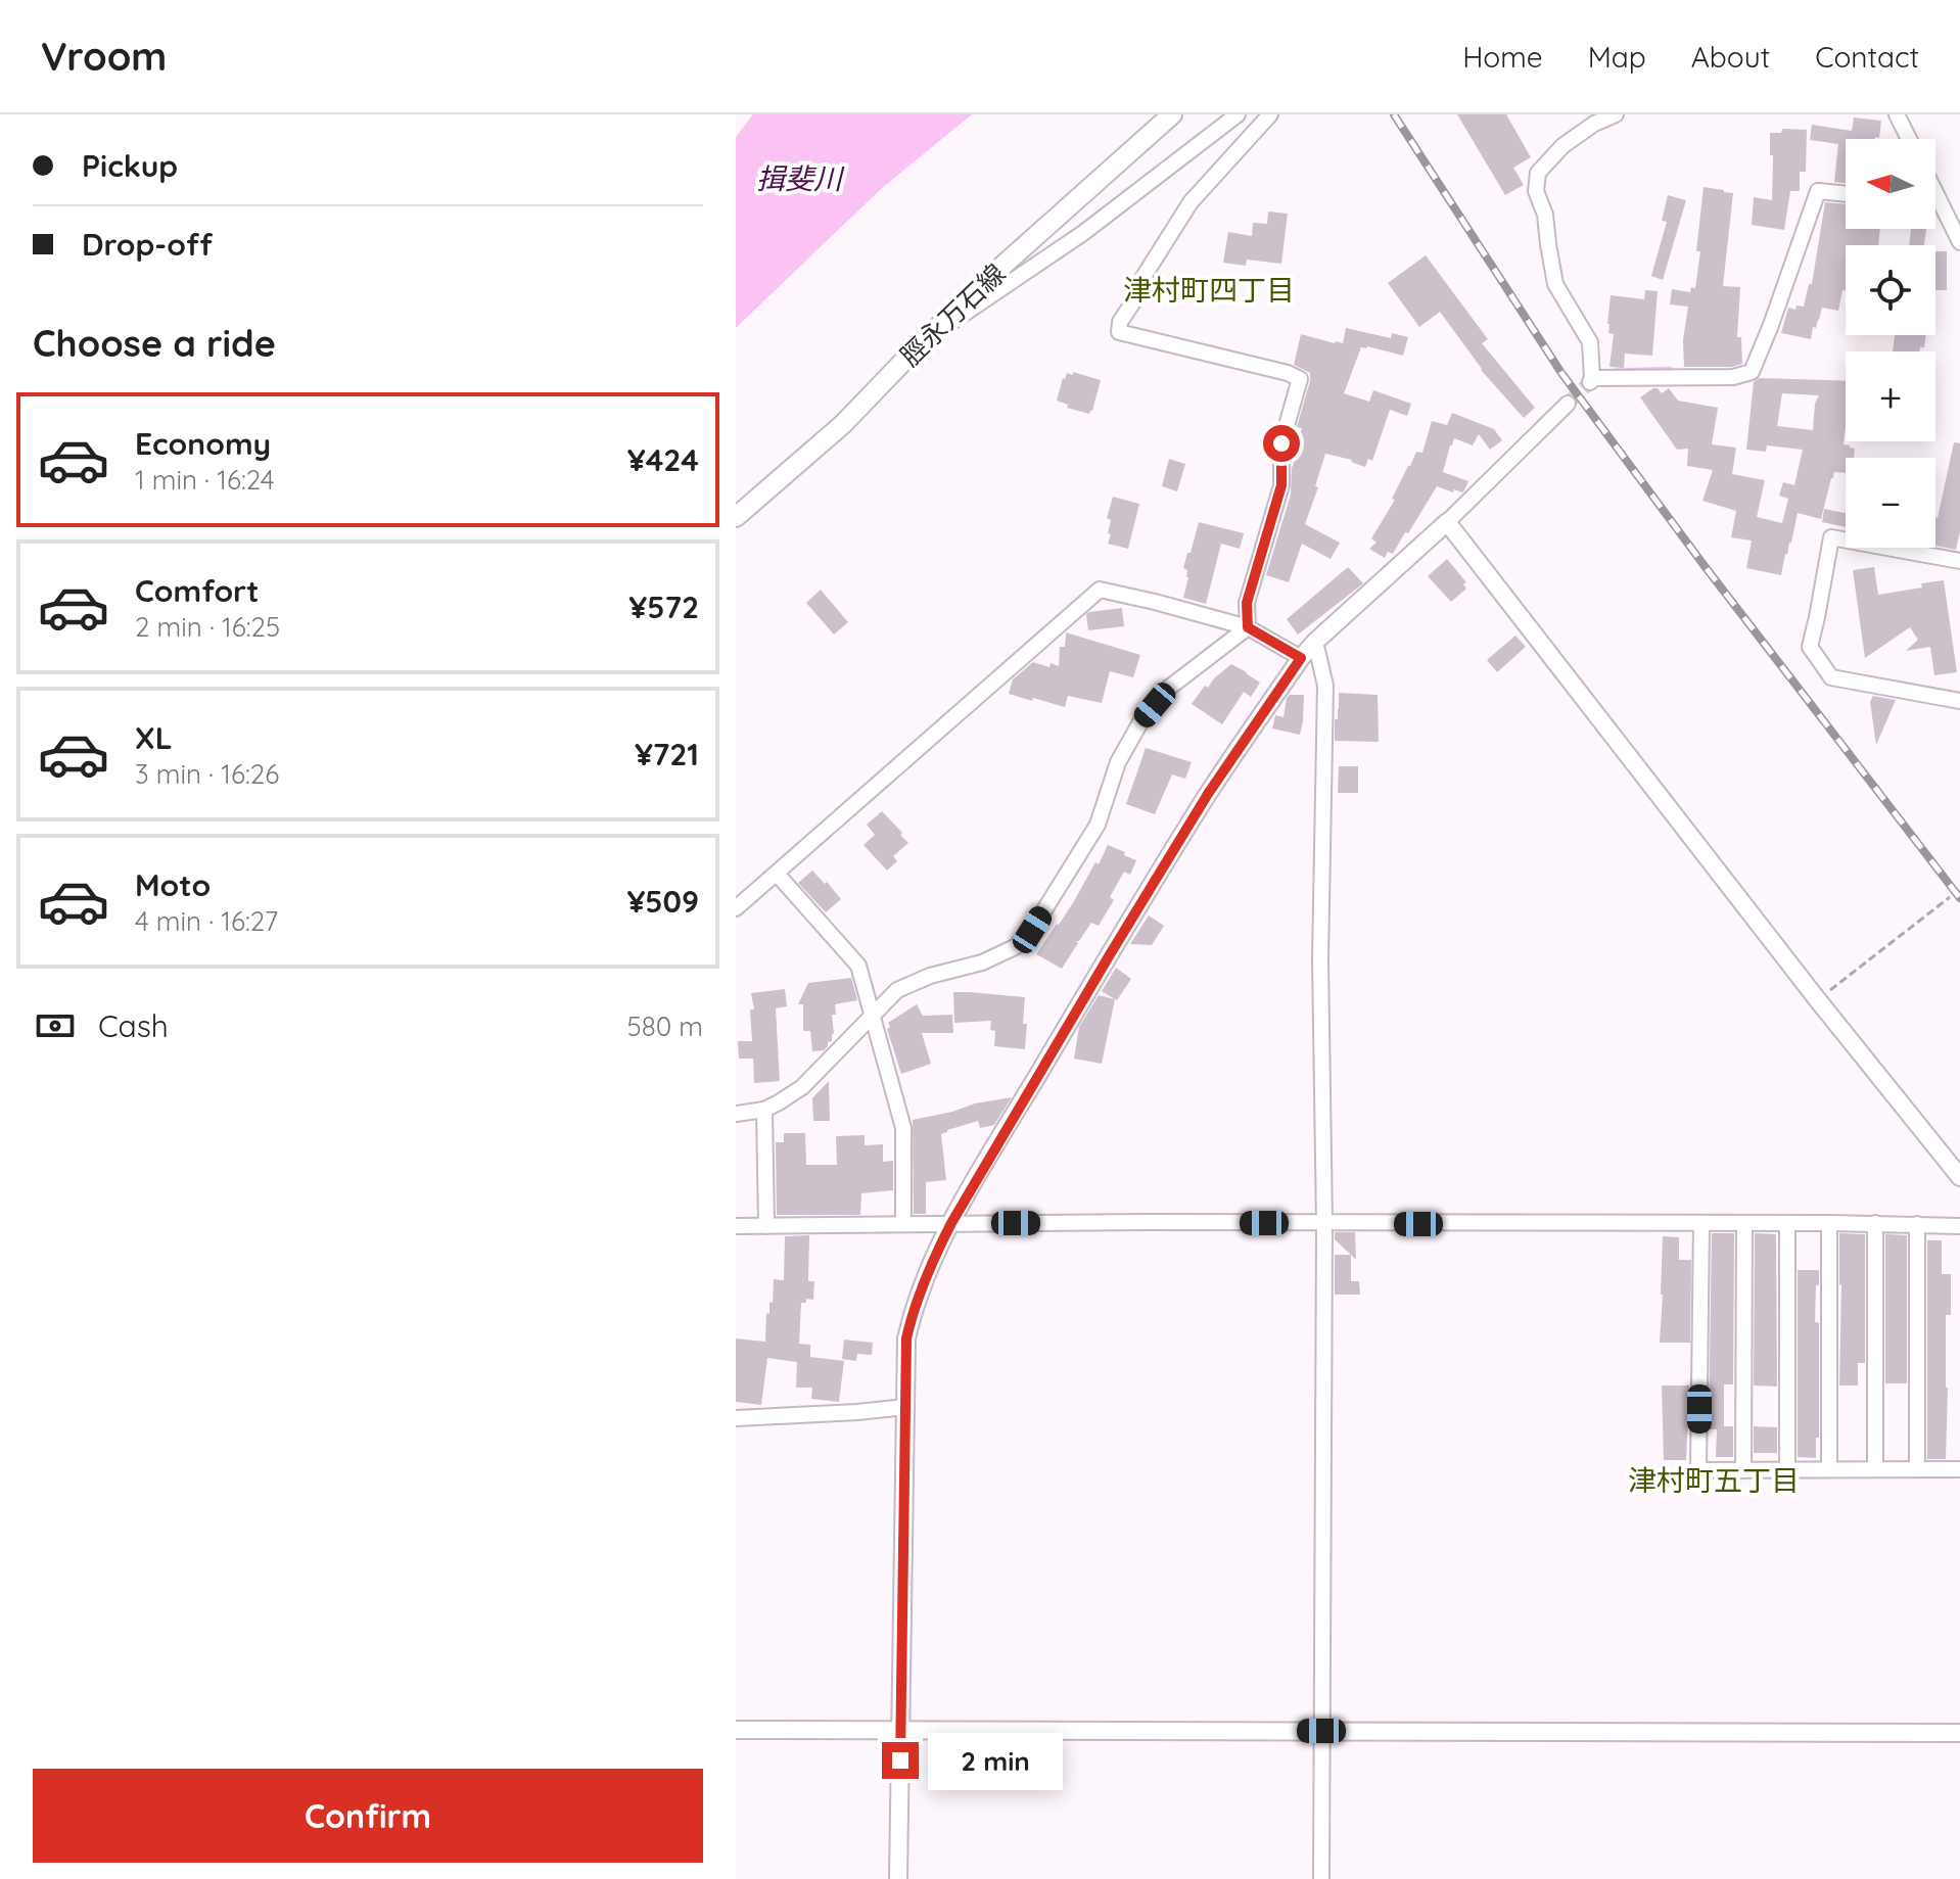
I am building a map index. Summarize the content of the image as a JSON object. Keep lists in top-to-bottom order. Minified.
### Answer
{"streets":{"main road":["脛永万石線"]},"districts":["津村町四丁目","津村町五丁目"],"water":["揖斐川"],"north":"left","page":{"header":"Vroom","nav":["Home","Map","About","Contact"],"banner":["Pickup","Drop-off"],"map_buttons":["+","−"],"heading":"Choose a ride","list":[{"name":"Economy","note":"1 min · 16:24","value":"¥424"},{"name":"Comfort","note":"2 min · 16:25","value":"¥572"},{"name":"XL","note":"3 min · 16:26","value":"¥721"},{"name":"Moto","note":"4 min · 16:27","value":"¥509"}],"pay":["Cash","580 m"],"bubble":"2 min","buttons":"Confirm"}}
